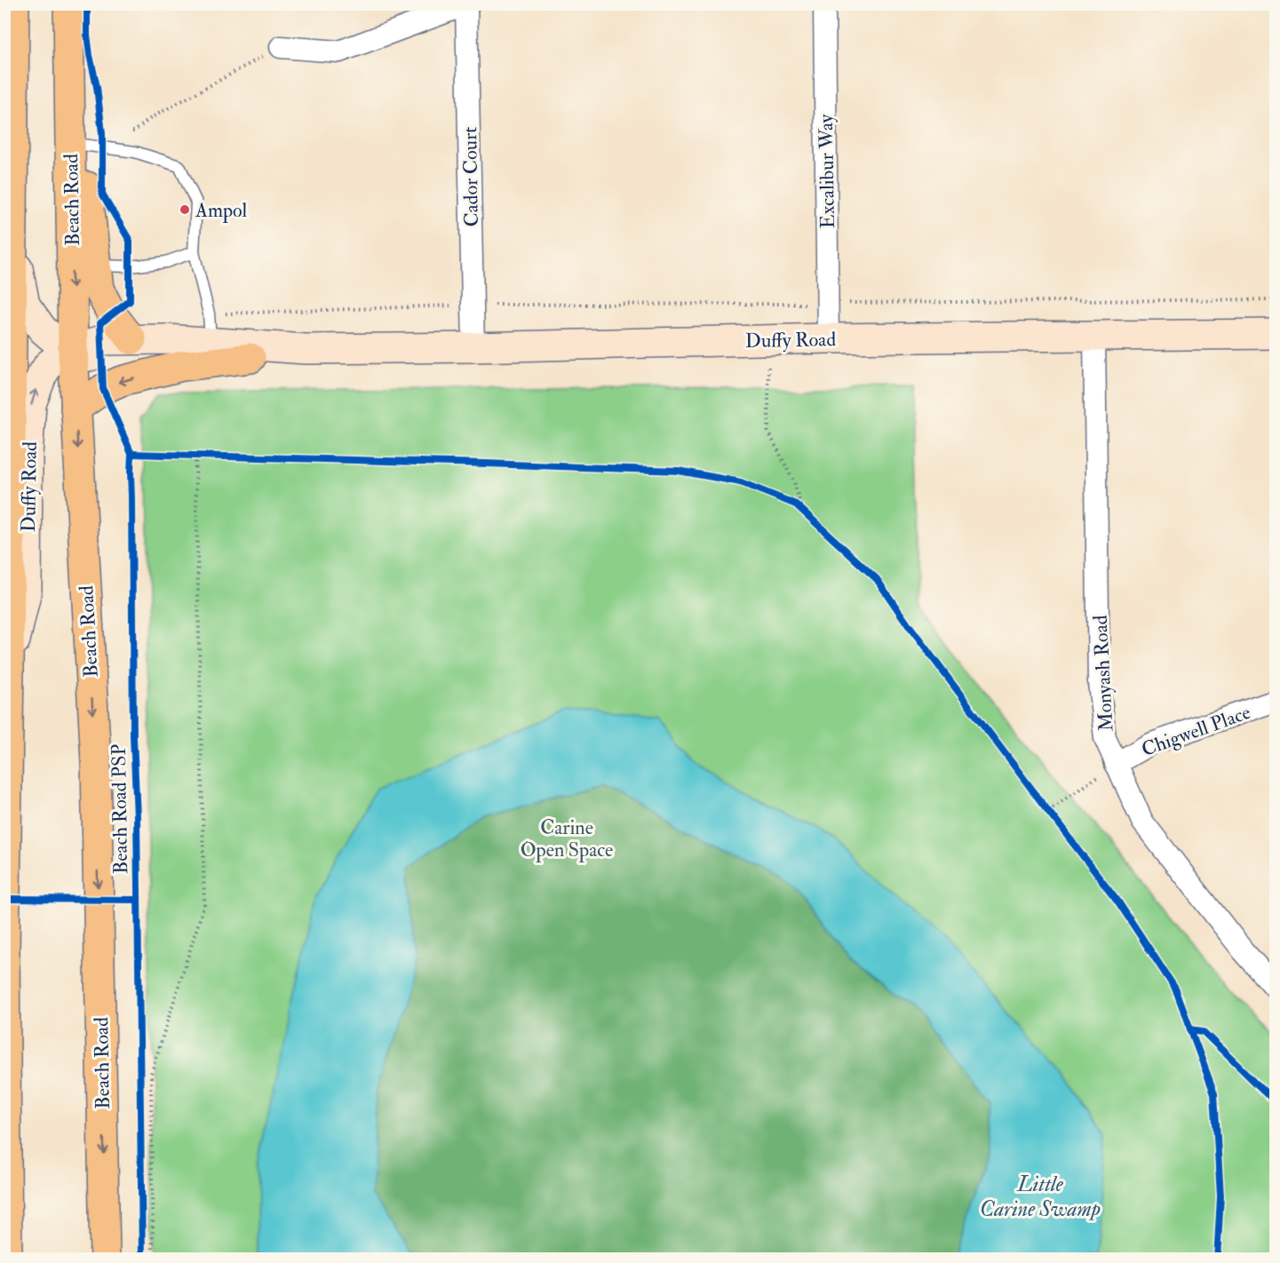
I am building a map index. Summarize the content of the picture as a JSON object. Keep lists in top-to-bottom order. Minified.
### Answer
{"streets":{"main road":["Beach Road","Duffy Road"],"street":["Excalibur Way","Cador Court","Monyash Road","Chigwell Place"],"cycle path":["Beach Road PSP"]},"crossings":[["Excalibur Way","Duffy Road"],["Cador Court","Duffy Road"],["Beach Road","Duffy Road"],["Duffy Road","Monyash Road"],["Monyash Road","Chigwell Place"]],"water":["Little Carine Swamp"],"parks":["Carine Open Space"],"places":["Ampol"]}
